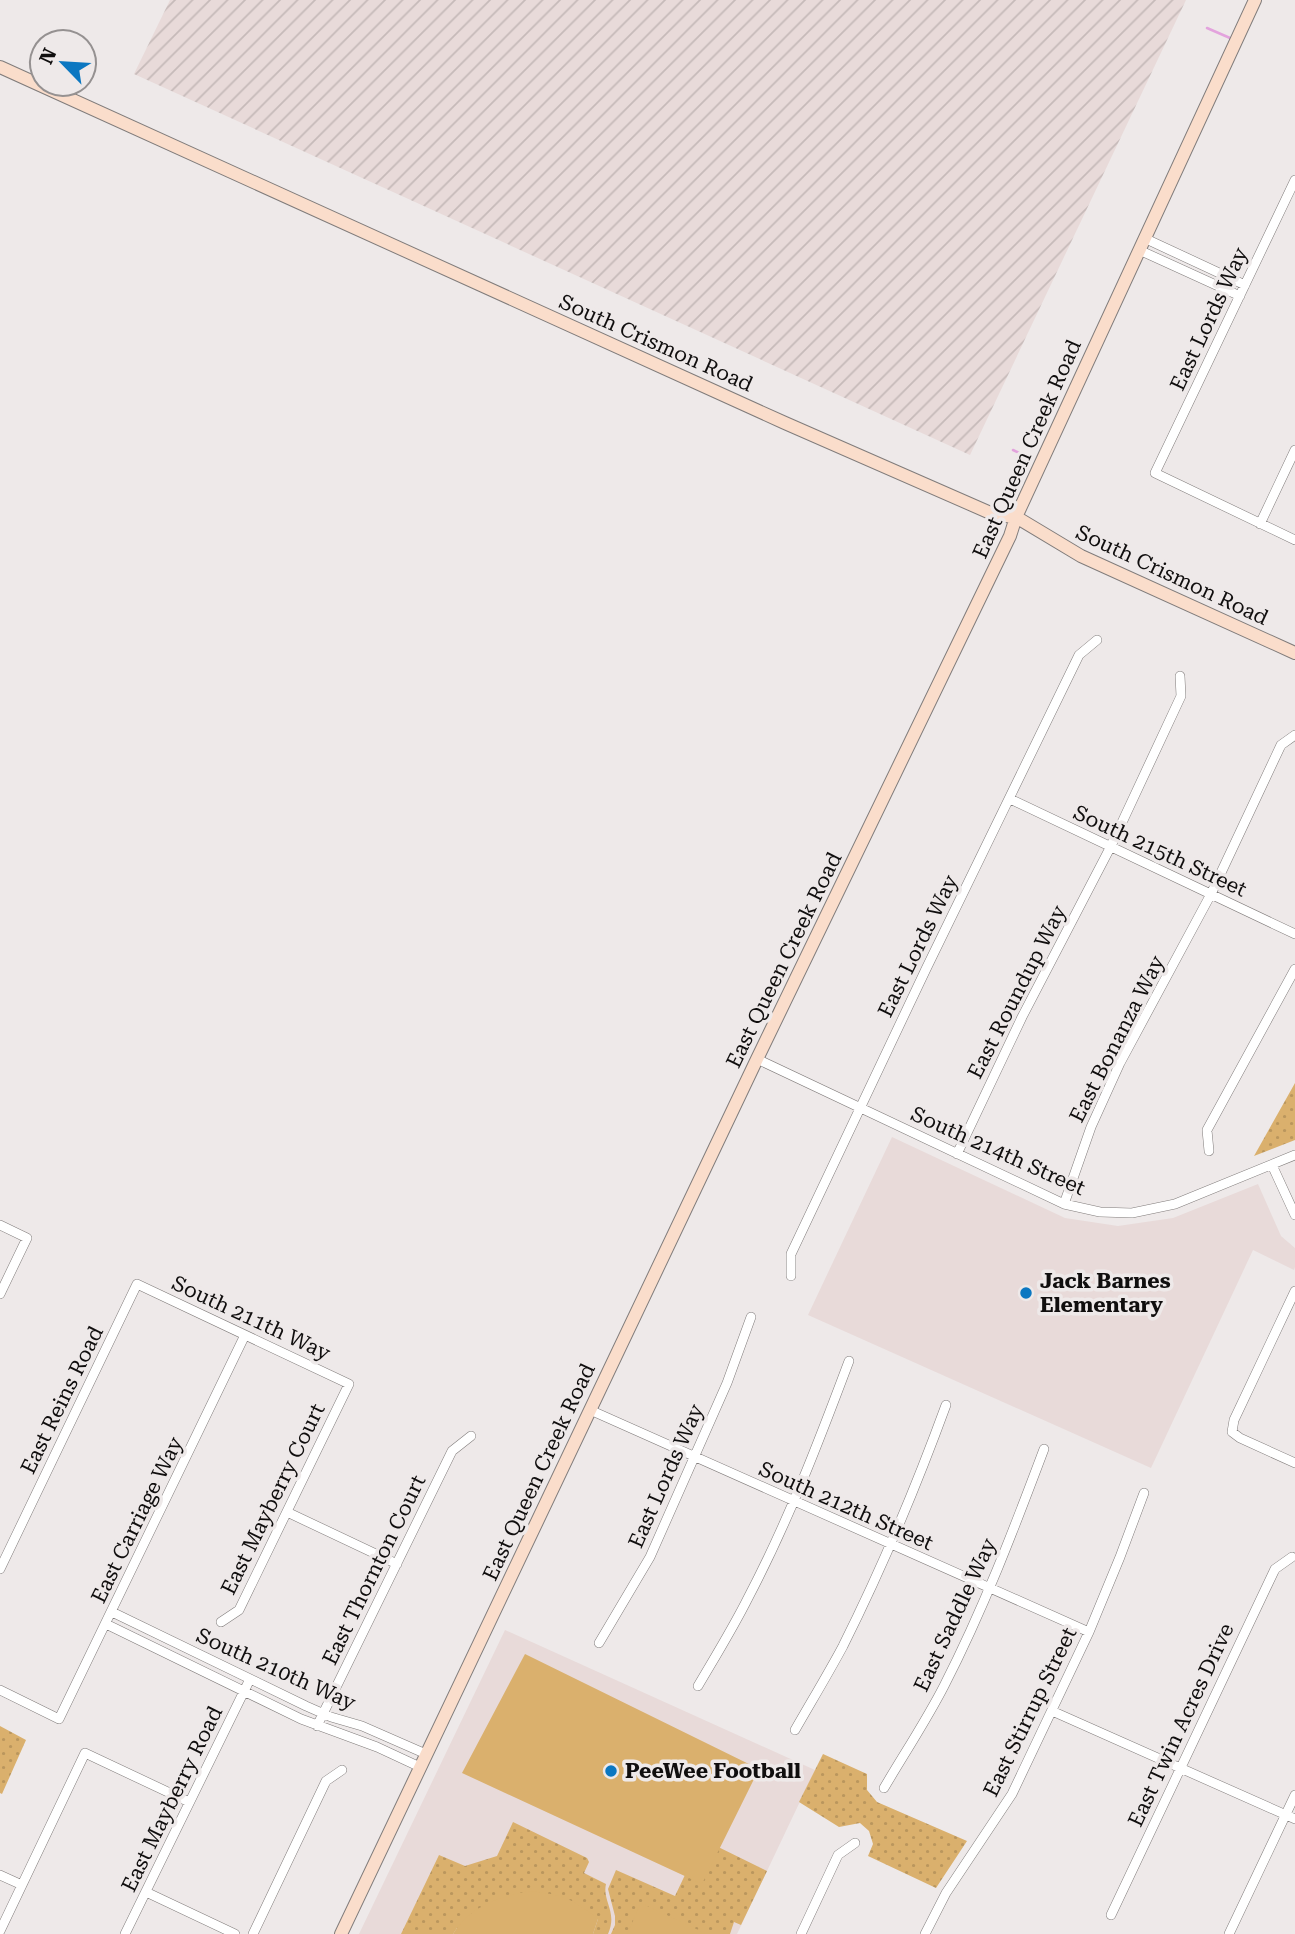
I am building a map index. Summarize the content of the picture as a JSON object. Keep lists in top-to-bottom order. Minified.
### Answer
{"streets":{"main road":["South Crismon Road","East Queen Creek Road"],"street":["East Lords Way","South 215th Street","East Roundup Way","East Bonanza Way","South 214th Street","South 211th Way","East Reins Road","East Mayberry Court","South 212th Street","East Carriage Way","East Thornton Court","East Saddle Way","South 210th Way","East Stirrup Street","East Twin Acres Drive","East Mayberry Road"]},"crossings":[["East Lords Way","South 215th Street"],["East Lords Way","South 214th Street"],["East Lords Way","South 212th Street"],["South Crismon Road","East Queen Creek Road"],["East Queen Creek Road","South 214th Street"],["East Queen Creek Road","South 212th Street"],["East Queen Creek Road","South 210th Way"],["South 215th Street","East Roundup Way"],["South 215th Street","East Bonanza Way"],["East Roundup Way","South 214th Street"],["East Bonanza Way","South 214th Street"],["South 211th Way","East Reins Road"],["South 211th Way","East Mayberry Court"],["South 211th Way","East Carriage Way"],["South 212th Street","East Saddle Way"],["South 212th Street","East Stirrup Street"],["East Carriage Way","South 210th Way"],["East Thornton Court","South 210th Way"],["South 210th Way","East Mayberry Road"]],"places":["Jack Barnes Elementary","PeeWee Football"],"north":"top left"}
